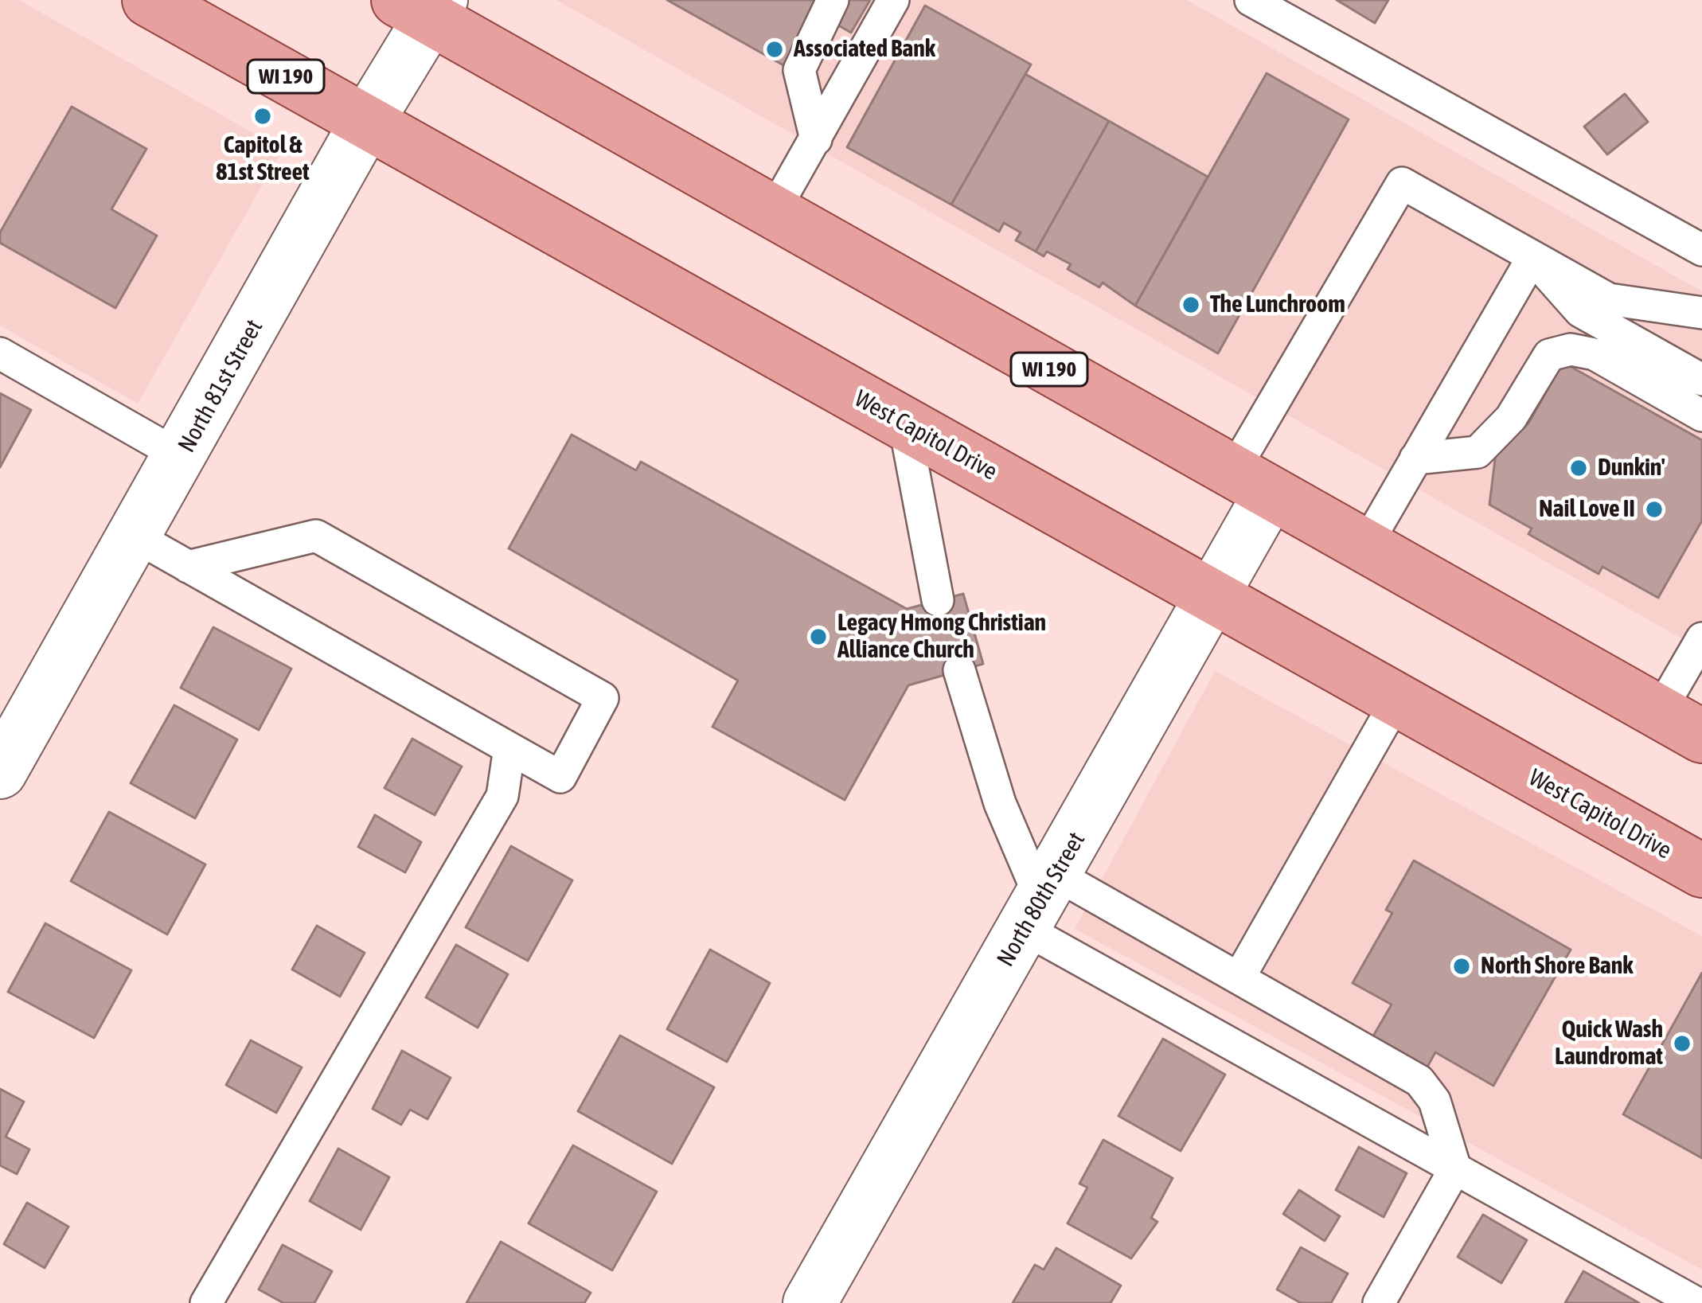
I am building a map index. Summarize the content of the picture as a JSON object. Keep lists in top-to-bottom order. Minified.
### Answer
{"streets":{"main road":["WI 190","West Capitol Drive"],"street":["North 81st Street","North 80th Street"]},"crossings":[["WI 190","North 81st Street"],["WI 190","North 80th Street"],["North 81st Street","West Capitol Drive"],["West Capitol Drive","North 80th Street"]],"places":["Associated Bank","Capitol & 81st Street","The Lunchroom","Dunkin'","Nail Love II","Legacy Hmong Christian Alliance Church","North Shore Bank","Quick Wash Laundromat"]}
